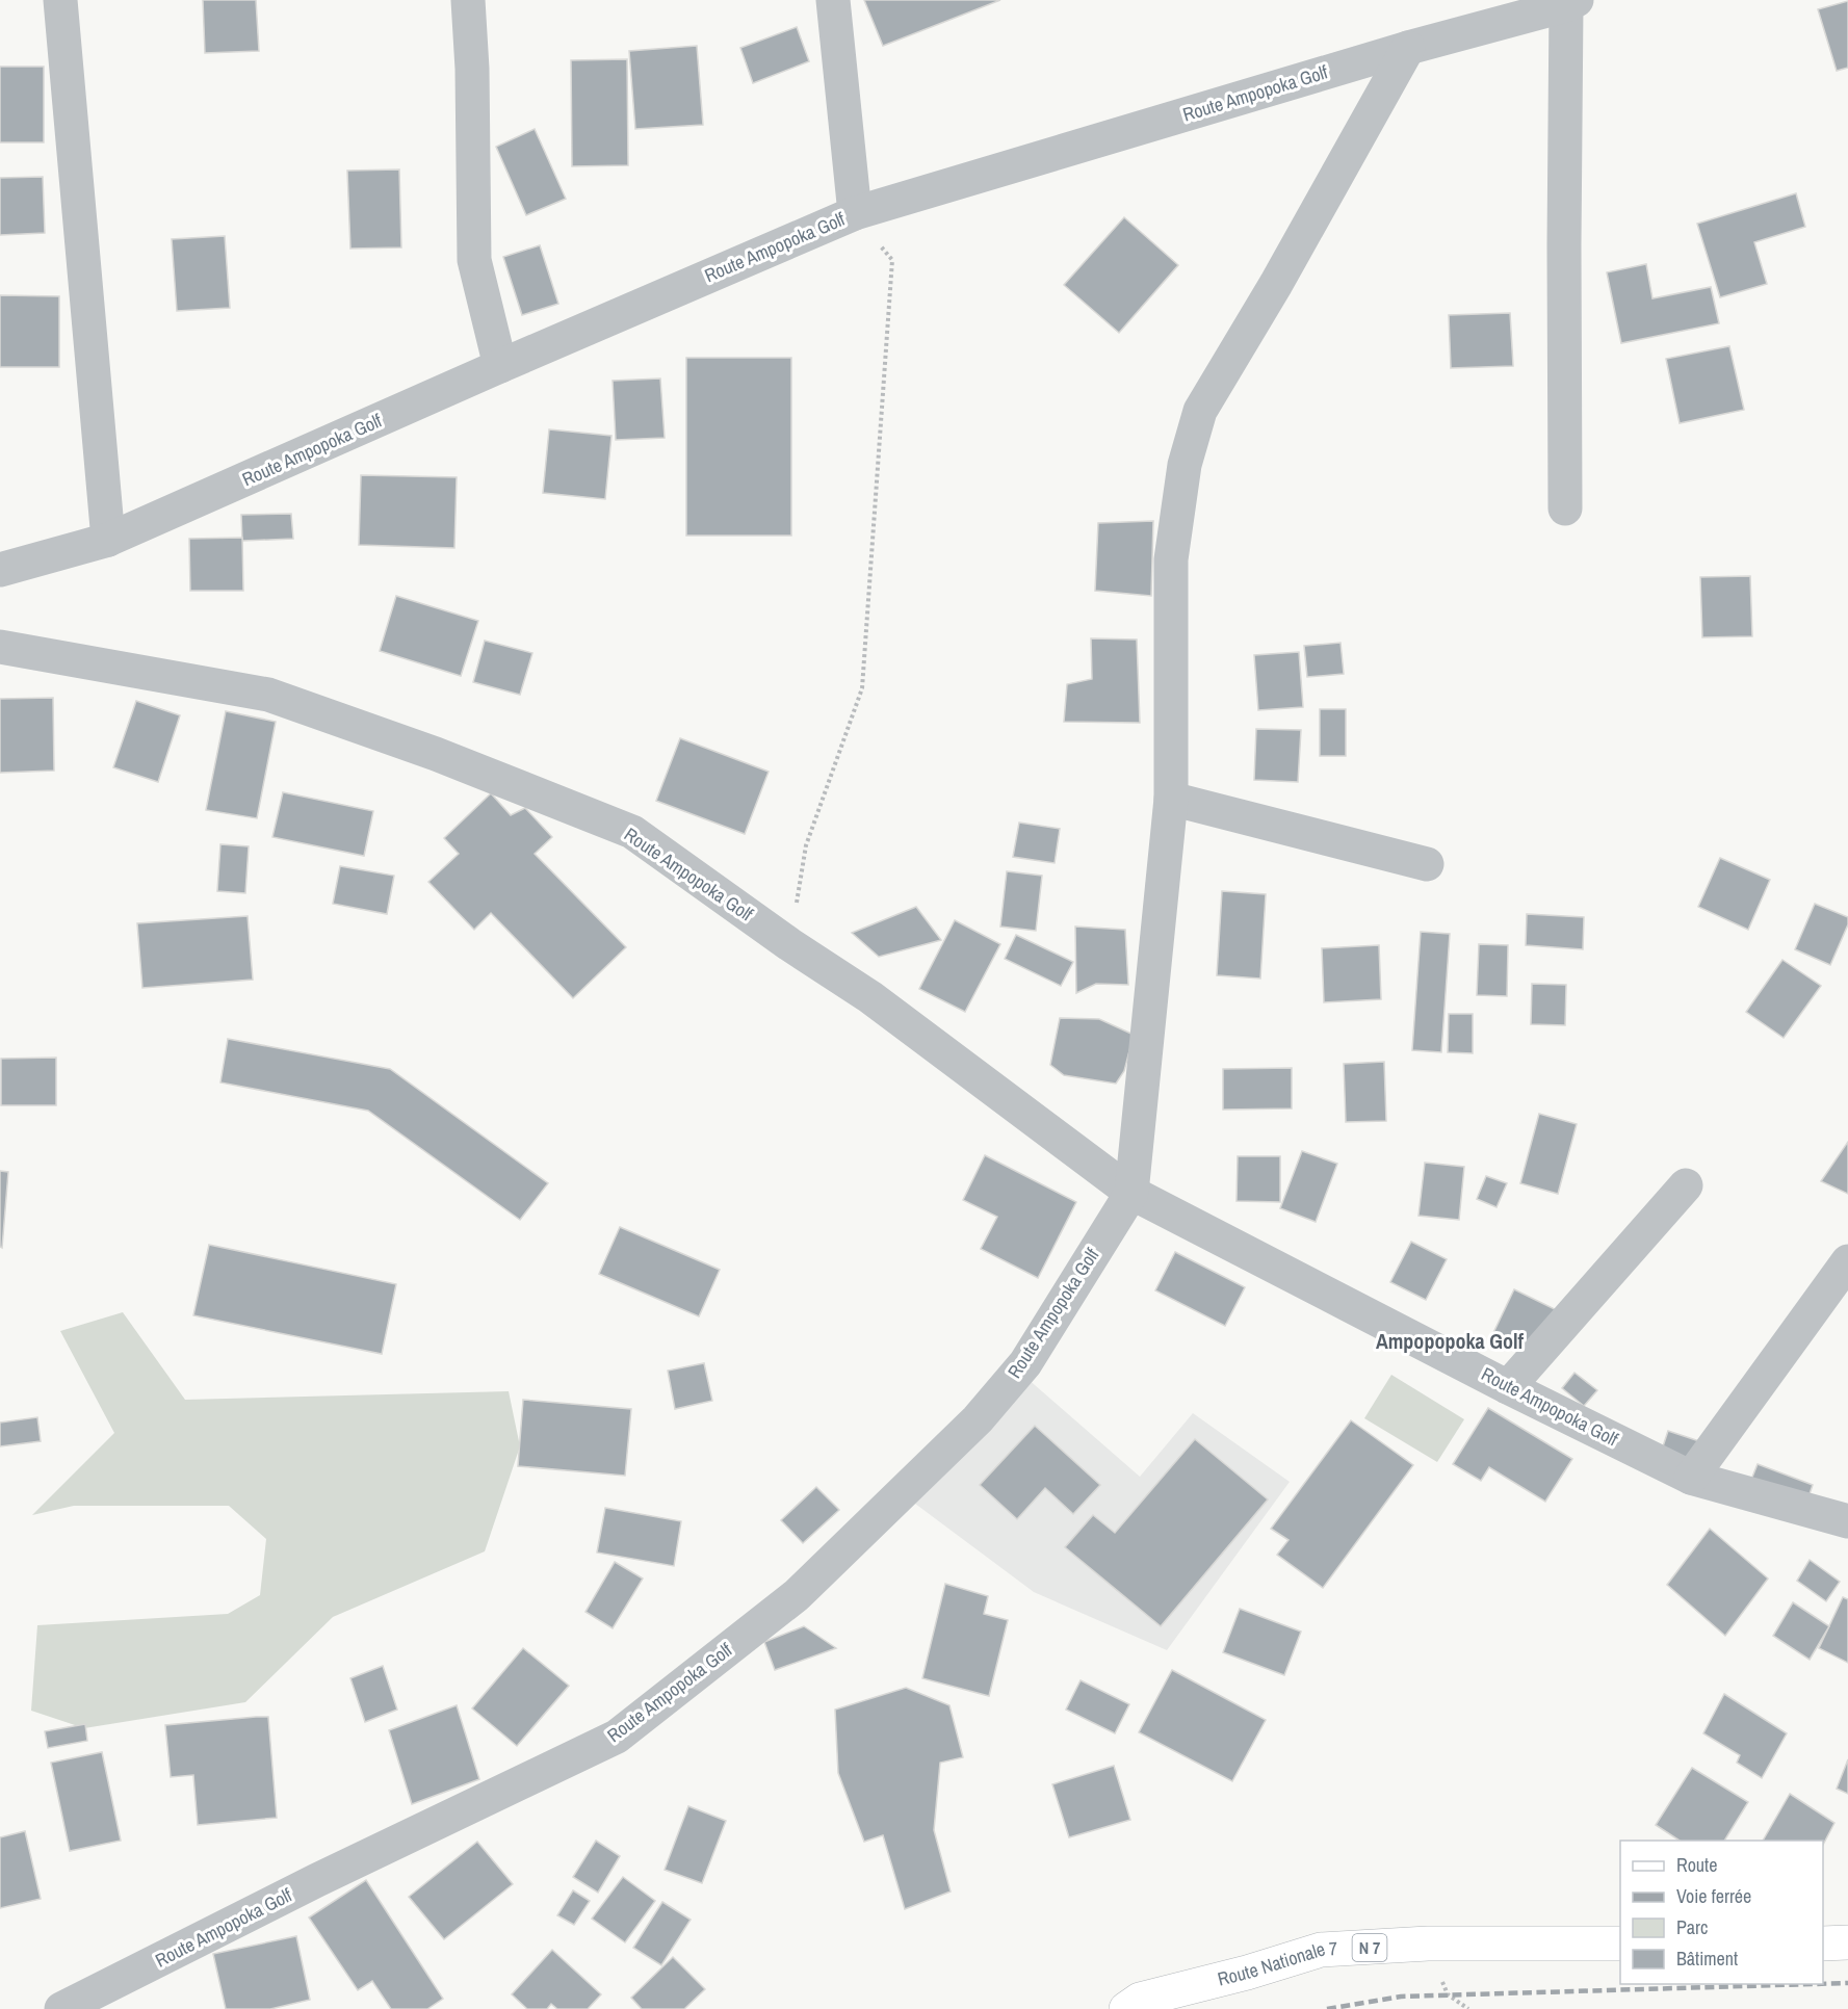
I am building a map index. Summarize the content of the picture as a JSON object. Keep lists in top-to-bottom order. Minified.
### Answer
{"streets":{"main road":["N 7","Route Nationale 7"],"street":["Route Ampopoka Golf"]},"districts":["Ampopopoka Golf"],"legend":["Route","Voie ferrée","Parc","Bâtiment"]}
